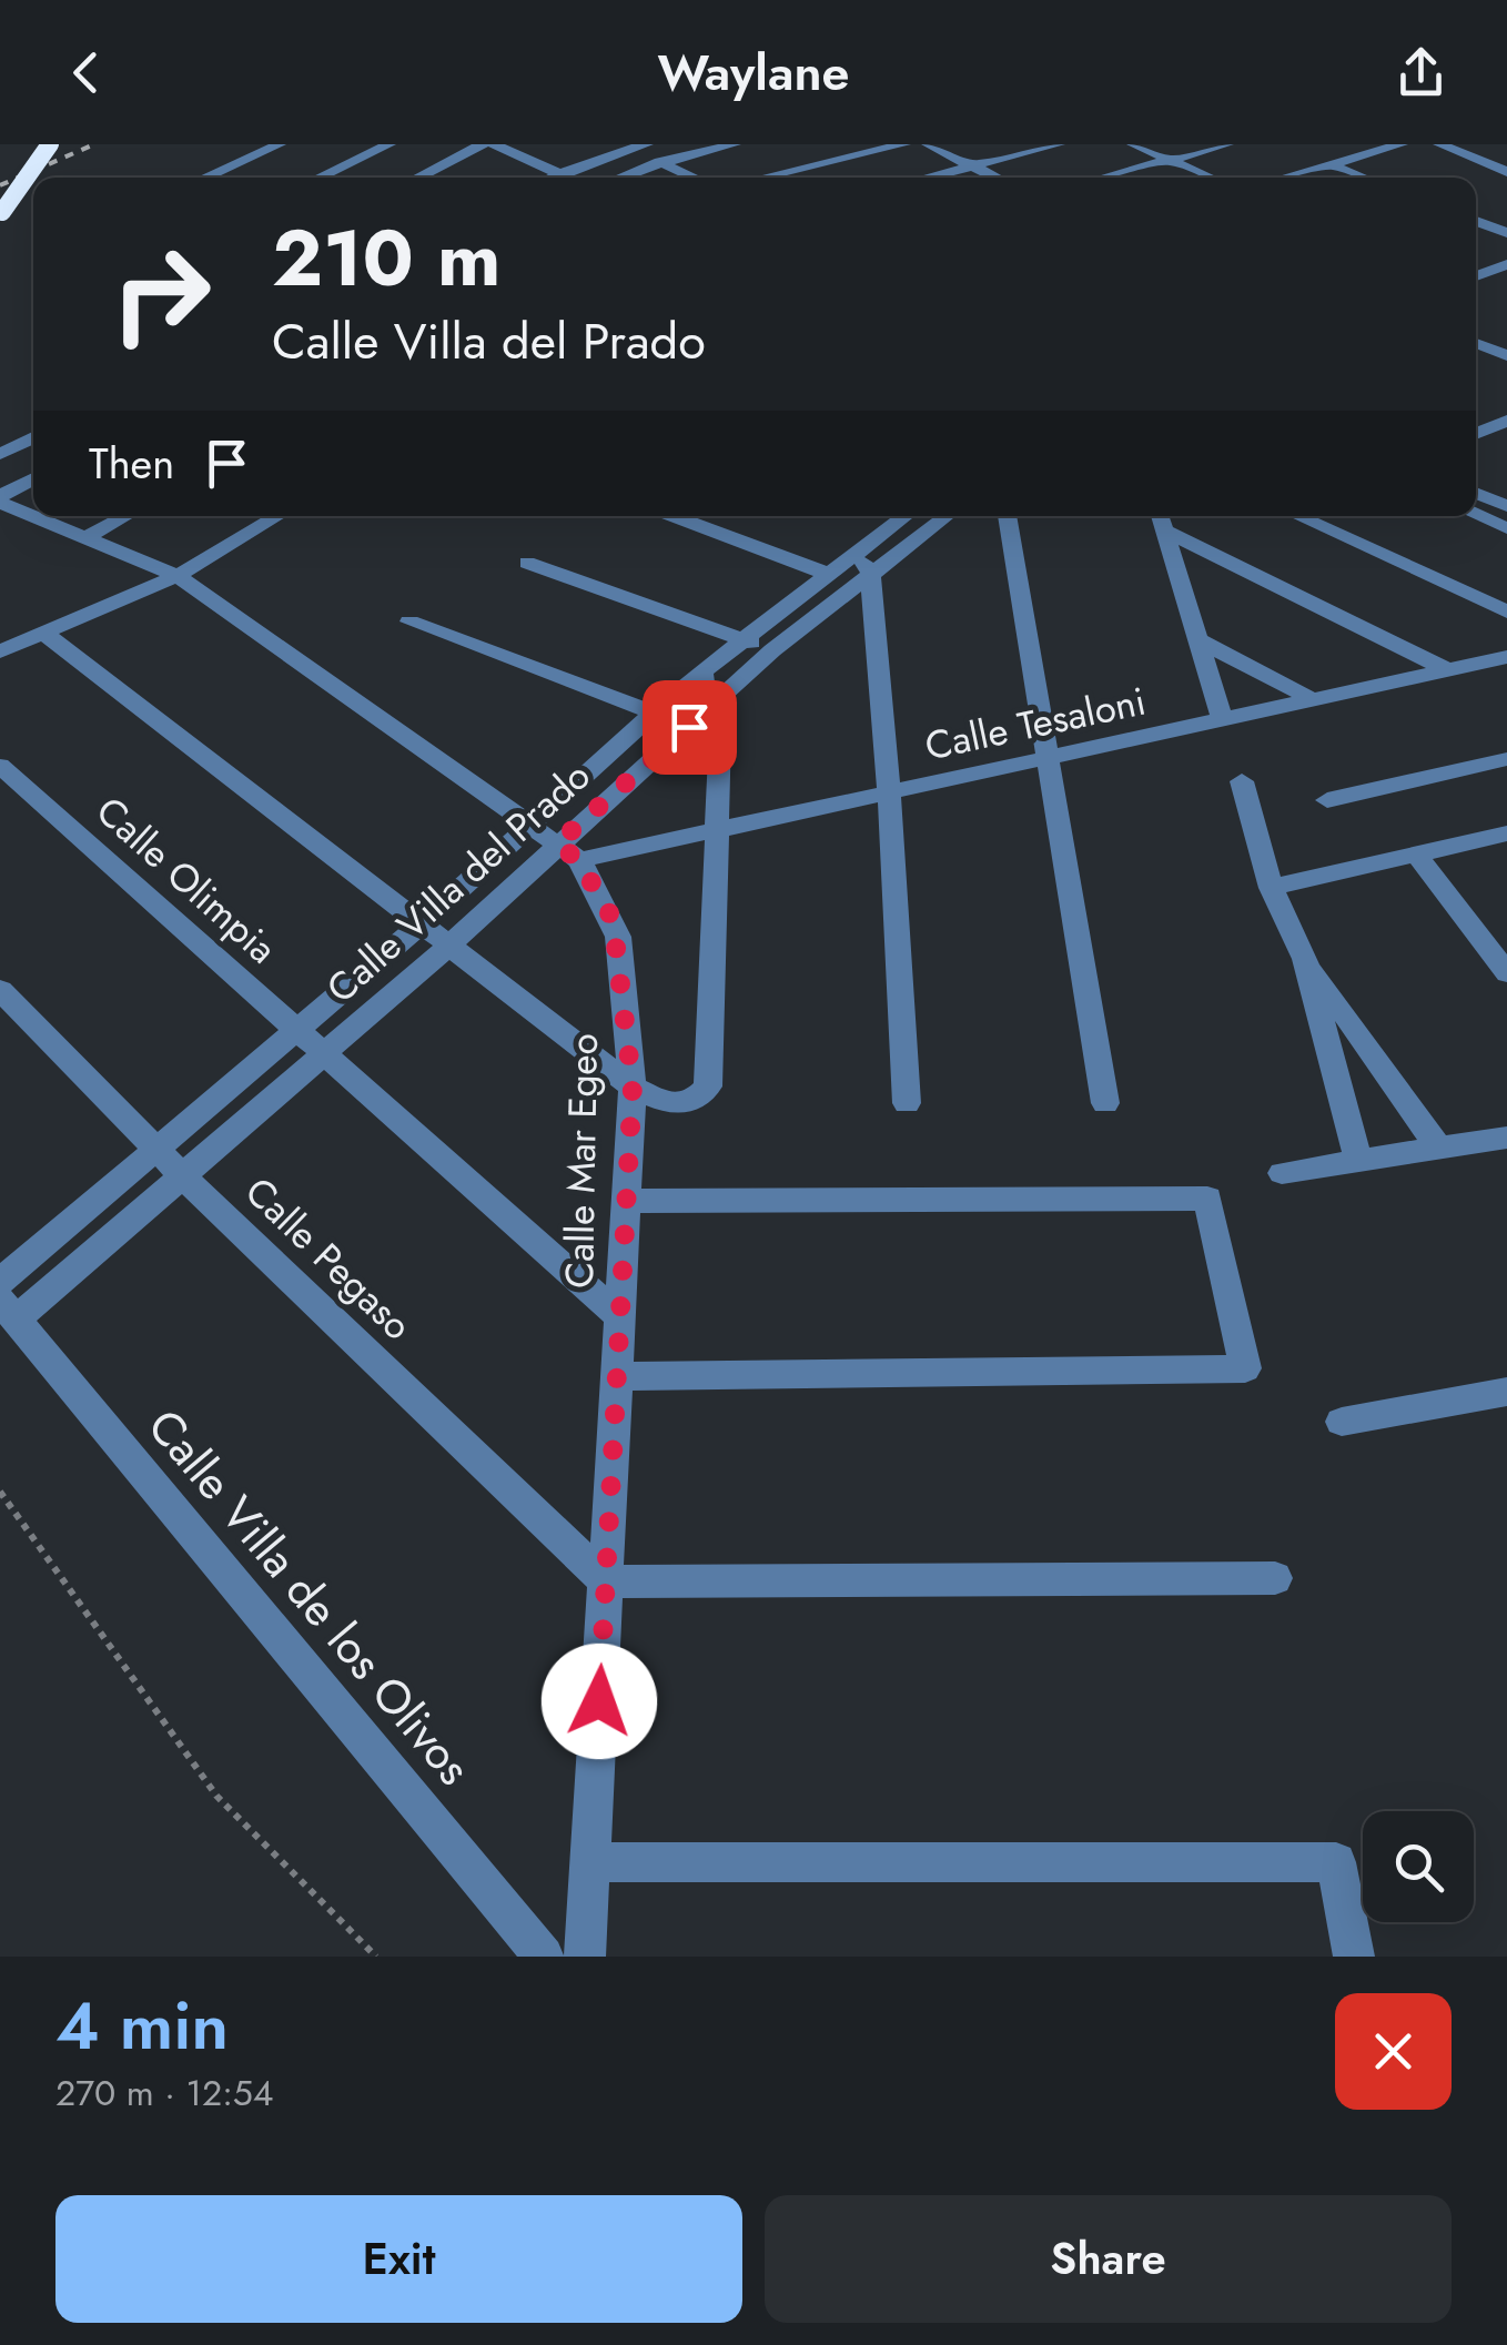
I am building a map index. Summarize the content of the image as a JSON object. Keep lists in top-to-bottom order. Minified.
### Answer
{"streets":{"street":["Calle Tesaloni","Calle Olimpia","Calle Villa del Prado","Calle Mar Egeo","Calle Pegaso","Calle Villa de los Olivos"]},"crossings":[["Calle Tesaloni","Calle Villa del Prado"],["Calle Tesaloni","Calle Mar Egeo"],["Calle Olimpia","Calle Villa del Prado"],["Calle Olimpia","Calle Mar Egeo"],["Calle Villa del Prado","Calle Mar Egeo"],["Calle Villa del Prado","Calle Pegaso"],["Calle Villa del Prado","Calle Villa de los Olivos"],["Calle Mar Egeo","Calle Pegaso"]],"page":{"header":"Waylane","turn":["210 m","Calle Villa del Prado"],"then":"Then","heading":["4 min","270 m · 12:54"],"buttons":["Exit","Share"]}}
